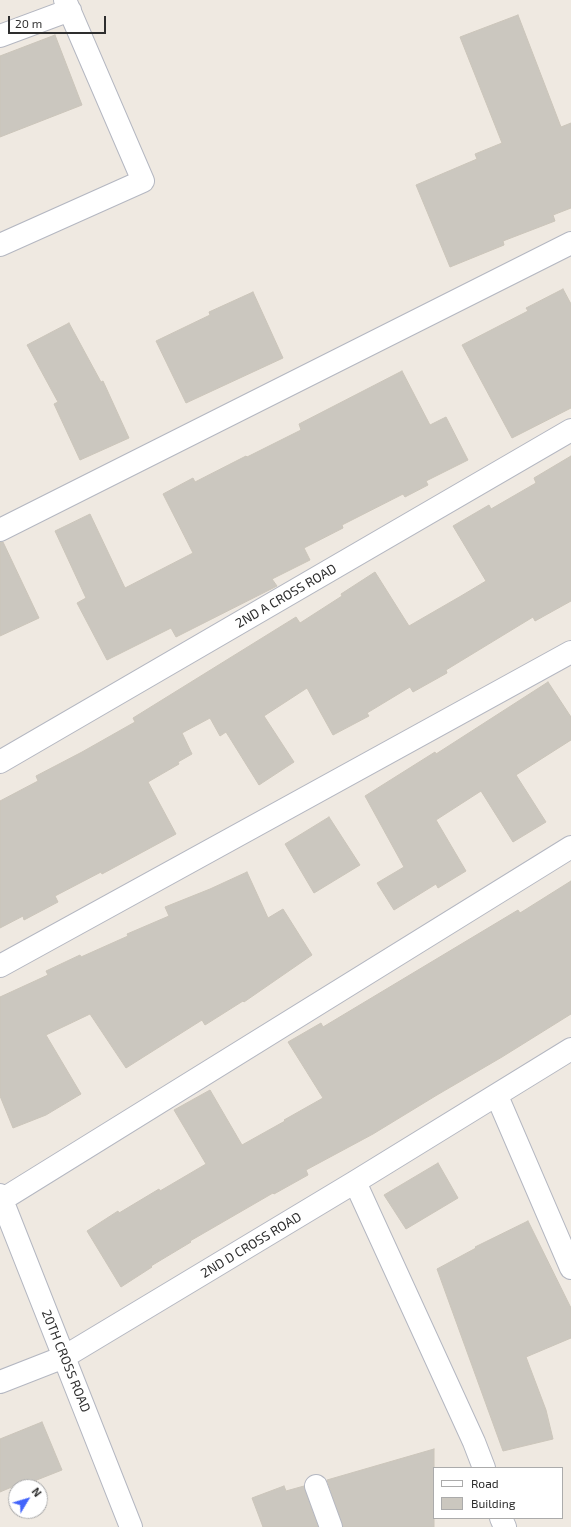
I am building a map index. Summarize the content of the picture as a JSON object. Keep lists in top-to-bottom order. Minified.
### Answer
{"streets":{"street":["2ND A CROSS ROAD","2ND D CROSS ROAD","20TH CROSS ROAD"]},"crossings":[["2ND D CROSS ROAD","20TH CROSS ROAD"]],"legend":["Road","Building"],"scale_bar":"20 m","north":"top right"}
